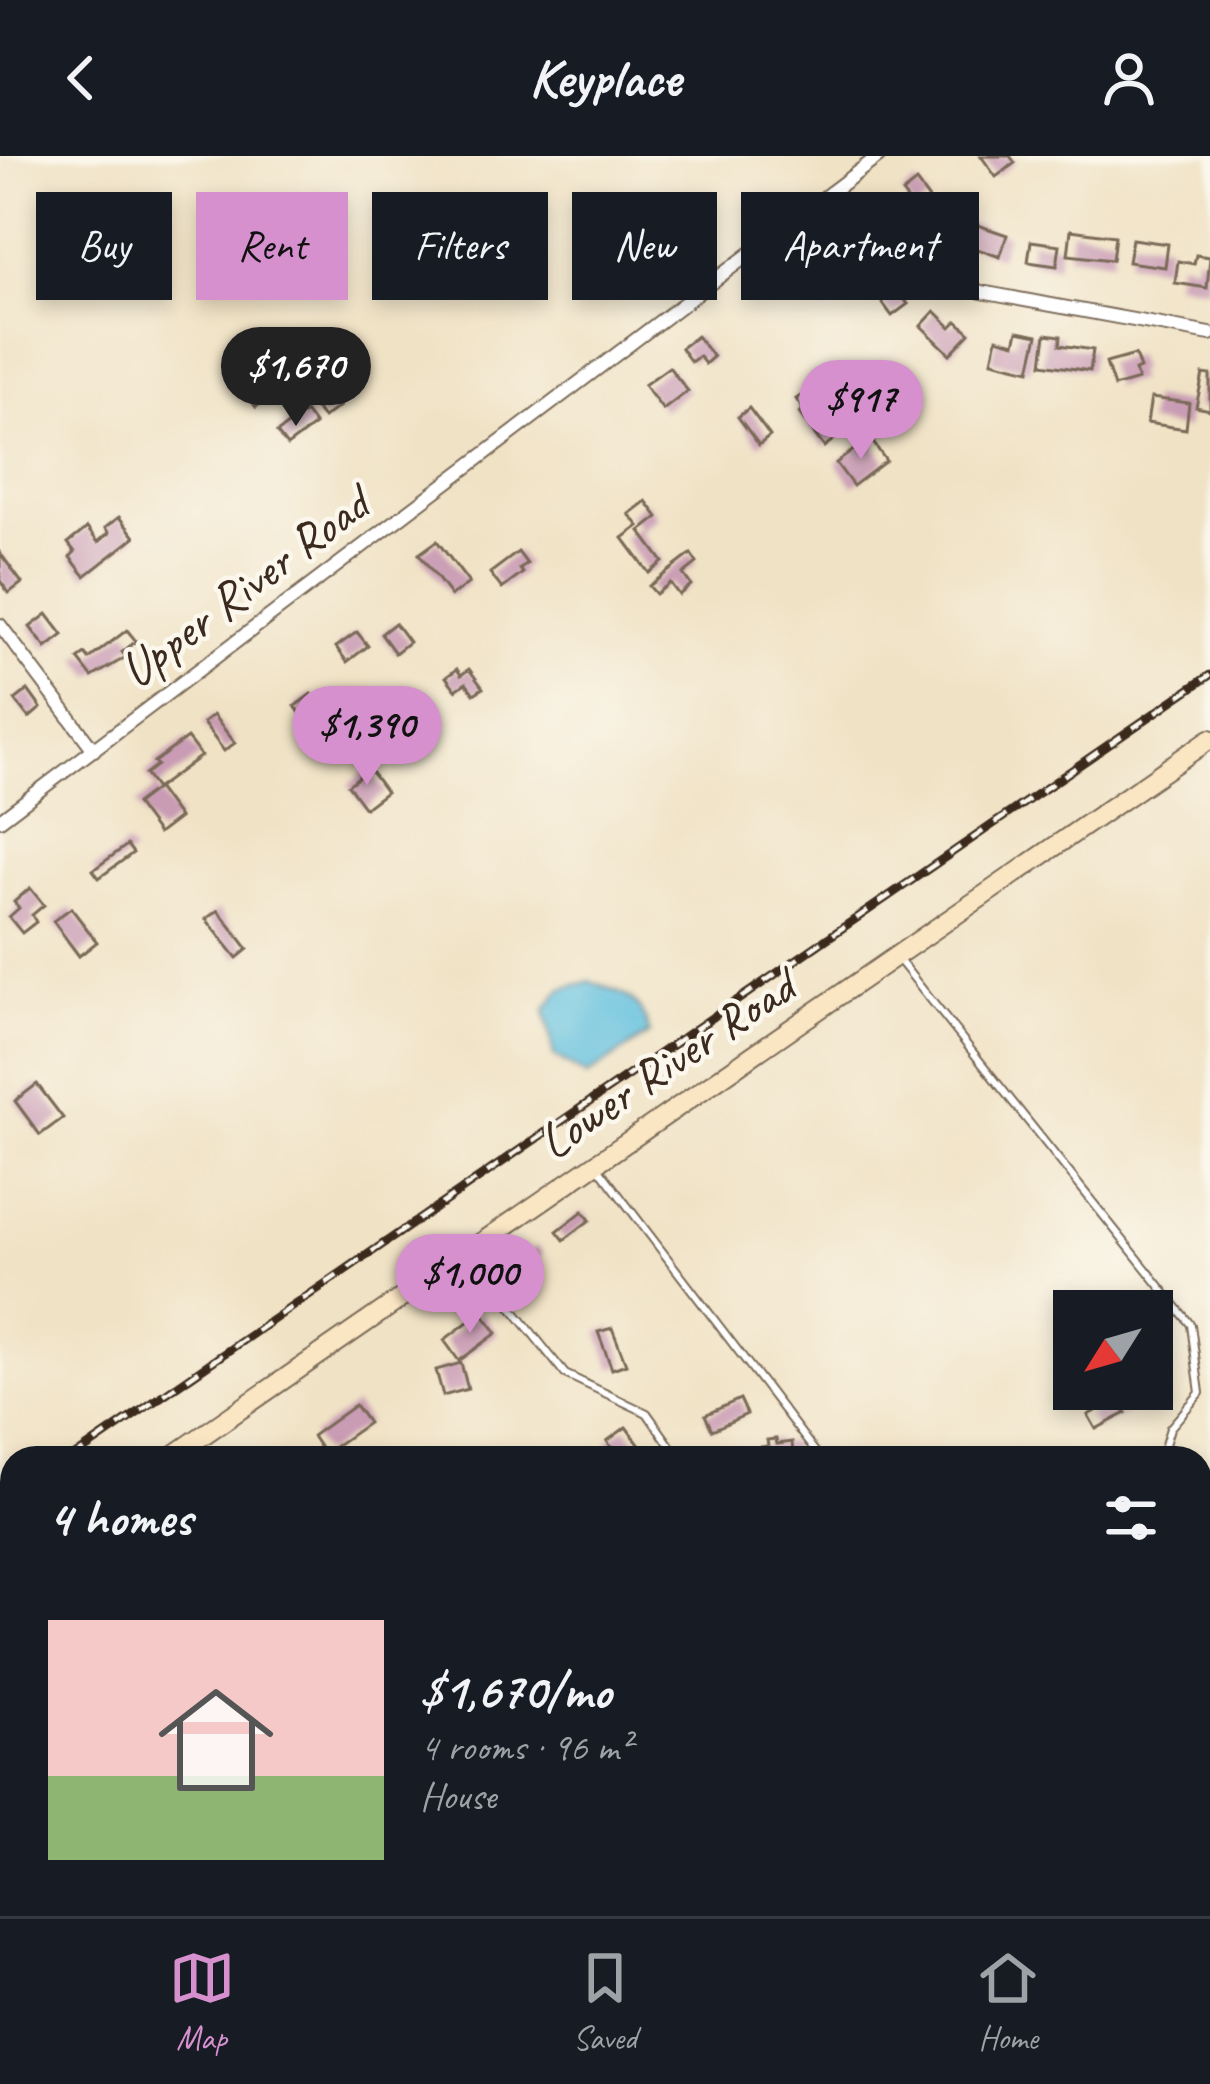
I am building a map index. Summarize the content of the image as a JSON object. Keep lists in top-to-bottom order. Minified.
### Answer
{"streets":{"street":["Upper River Road","Lower River Road"]},"north":"bottom left","page":{"header":"Keyplace","chip":["Buy","Rent","Filters","New","Apartment"],"price":["$1,670","$917","$1,390","$1,000"],"heading":"4 homes","list":[{"name":"$1,670/mo","note":"4 rooms · 96 m² · House"}],"tabs":["Map","Saved","Home"]}}
